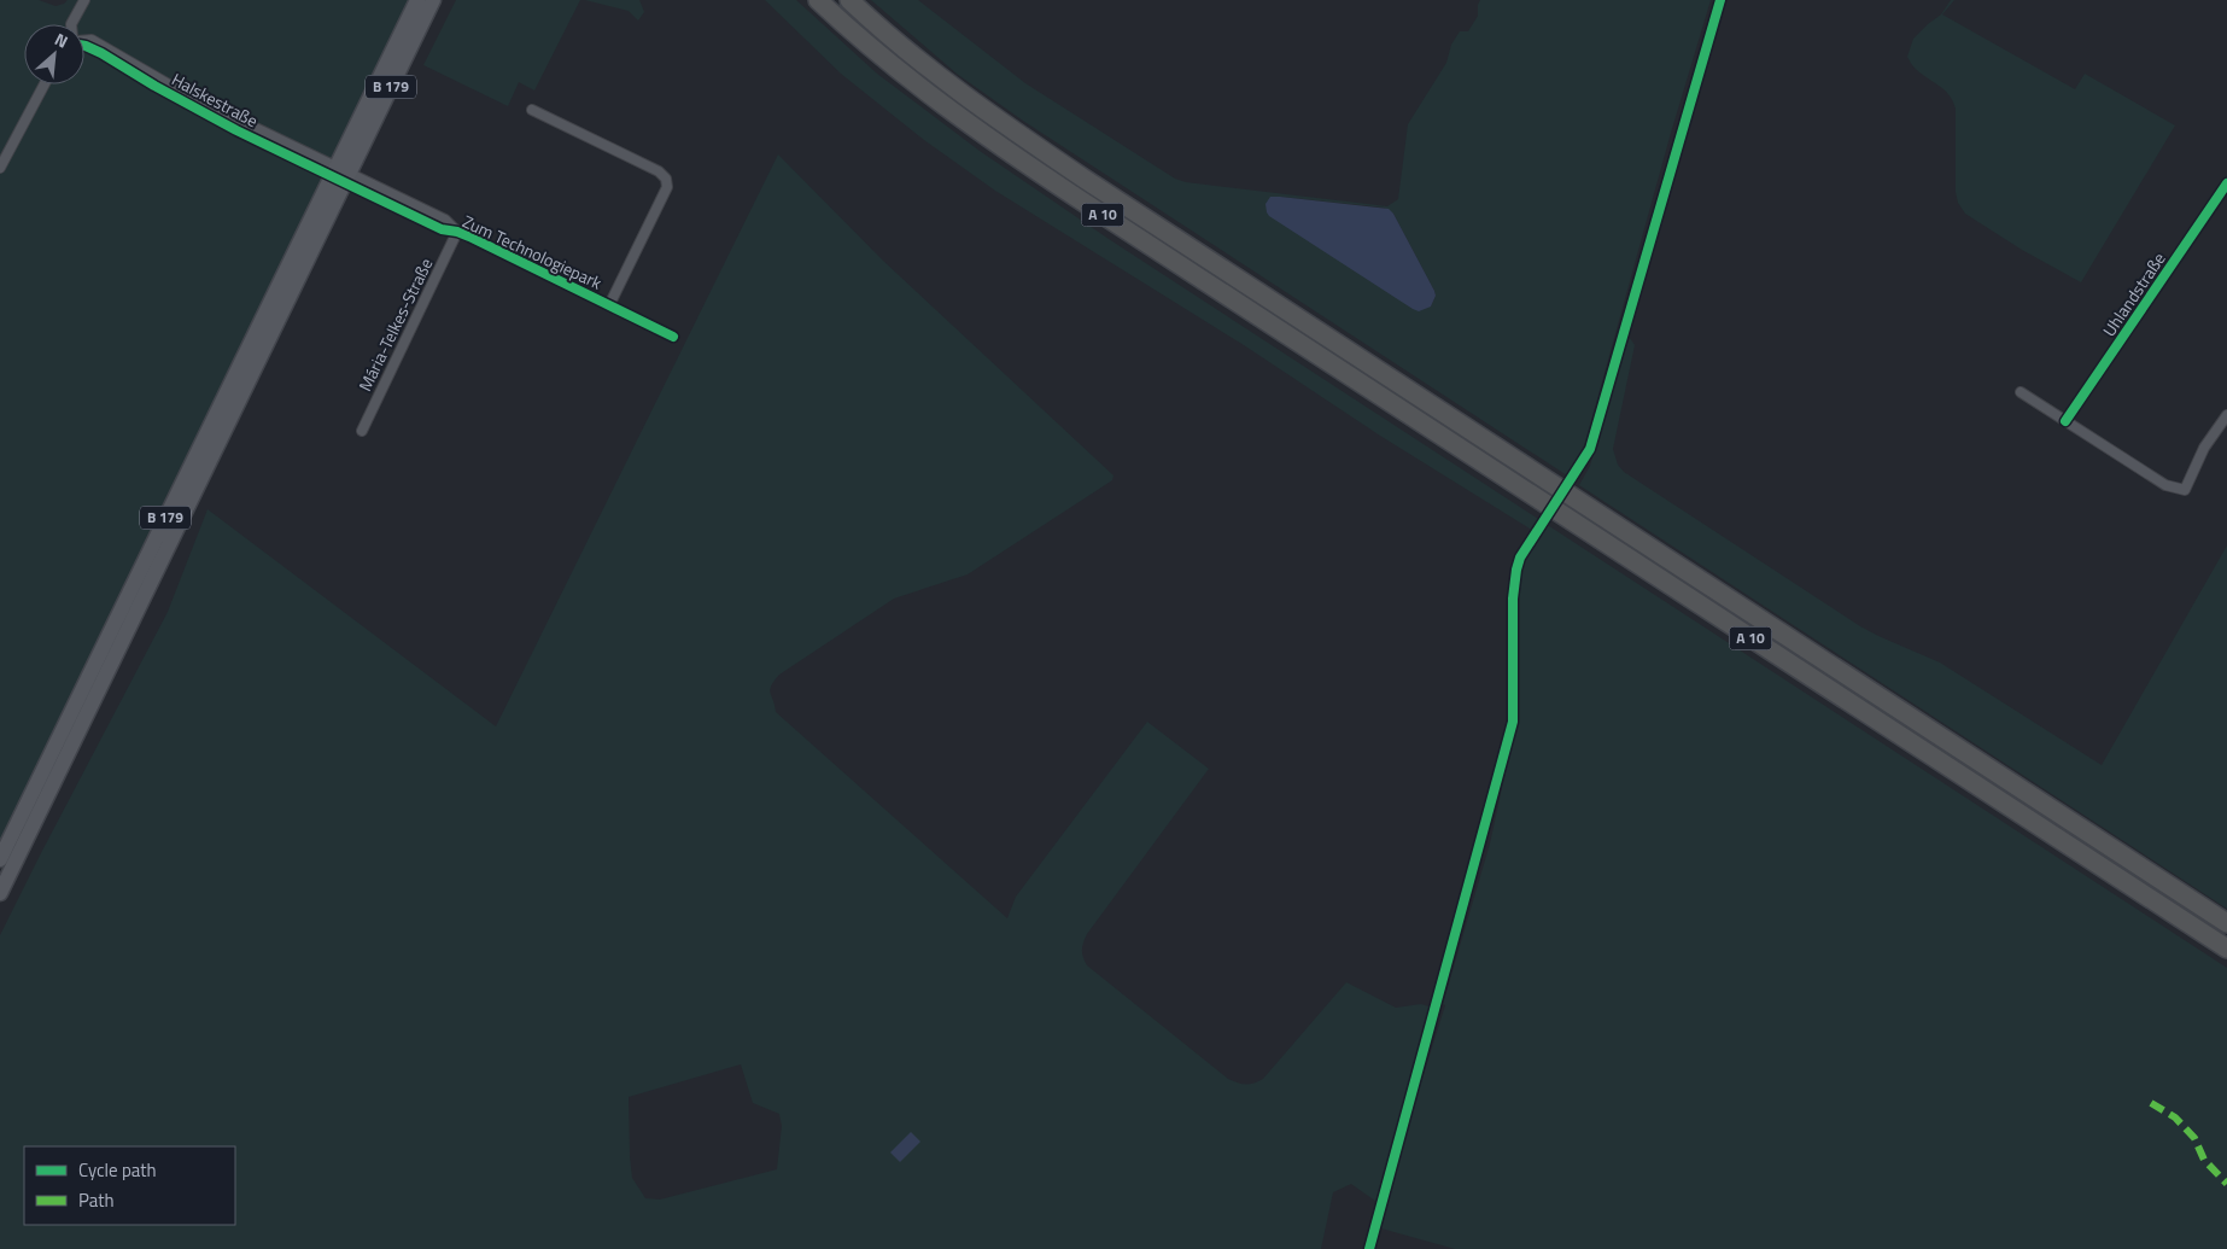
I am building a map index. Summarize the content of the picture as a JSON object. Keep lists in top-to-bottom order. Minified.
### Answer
{"streets":{"highway":["A 10"],"main road":["B 179"],"street":["Halskestraße","Zum Technologiepark","Uhlandstraße","Mária-Telkes-Straße"]},"crossings":[["B 179","Halskestraße"],["B 179","Zum Technologiepark"],["Halskestraße","Zum Technologiepark"],["Zum Technologiepark","Mária-Telkes-Straße"]],"legend":["Cycle path","Path"],"north":"top right"}
